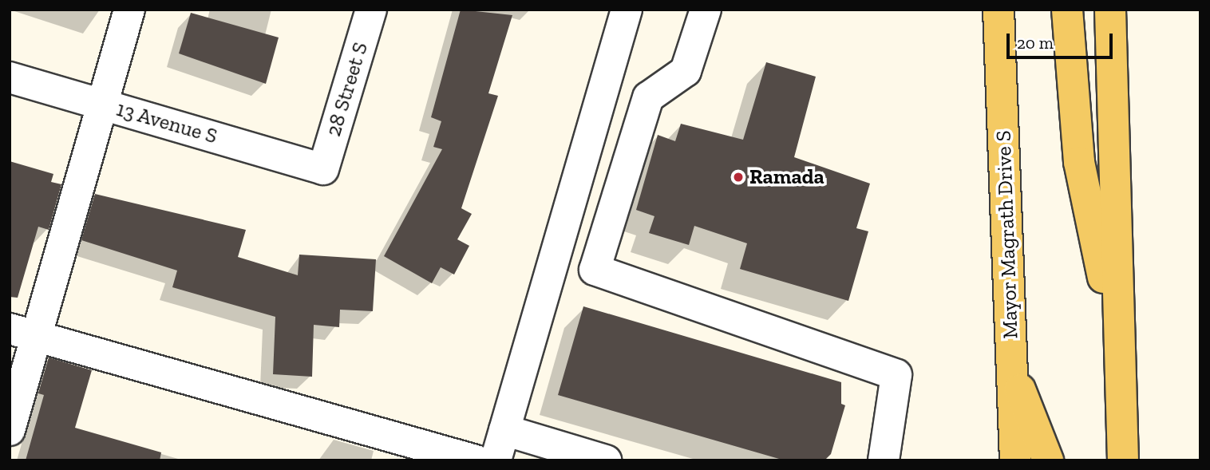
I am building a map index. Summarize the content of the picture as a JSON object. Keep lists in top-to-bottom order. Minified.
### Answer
{"streets":{"main road":["Mayor Magrath Drive S"],"street":["28 Street S","13 Avenue S"]},"crossings":[["28 Street S","13 Avenue S"]],"places":["Ramada"],"scale_bar":"20 m"}
